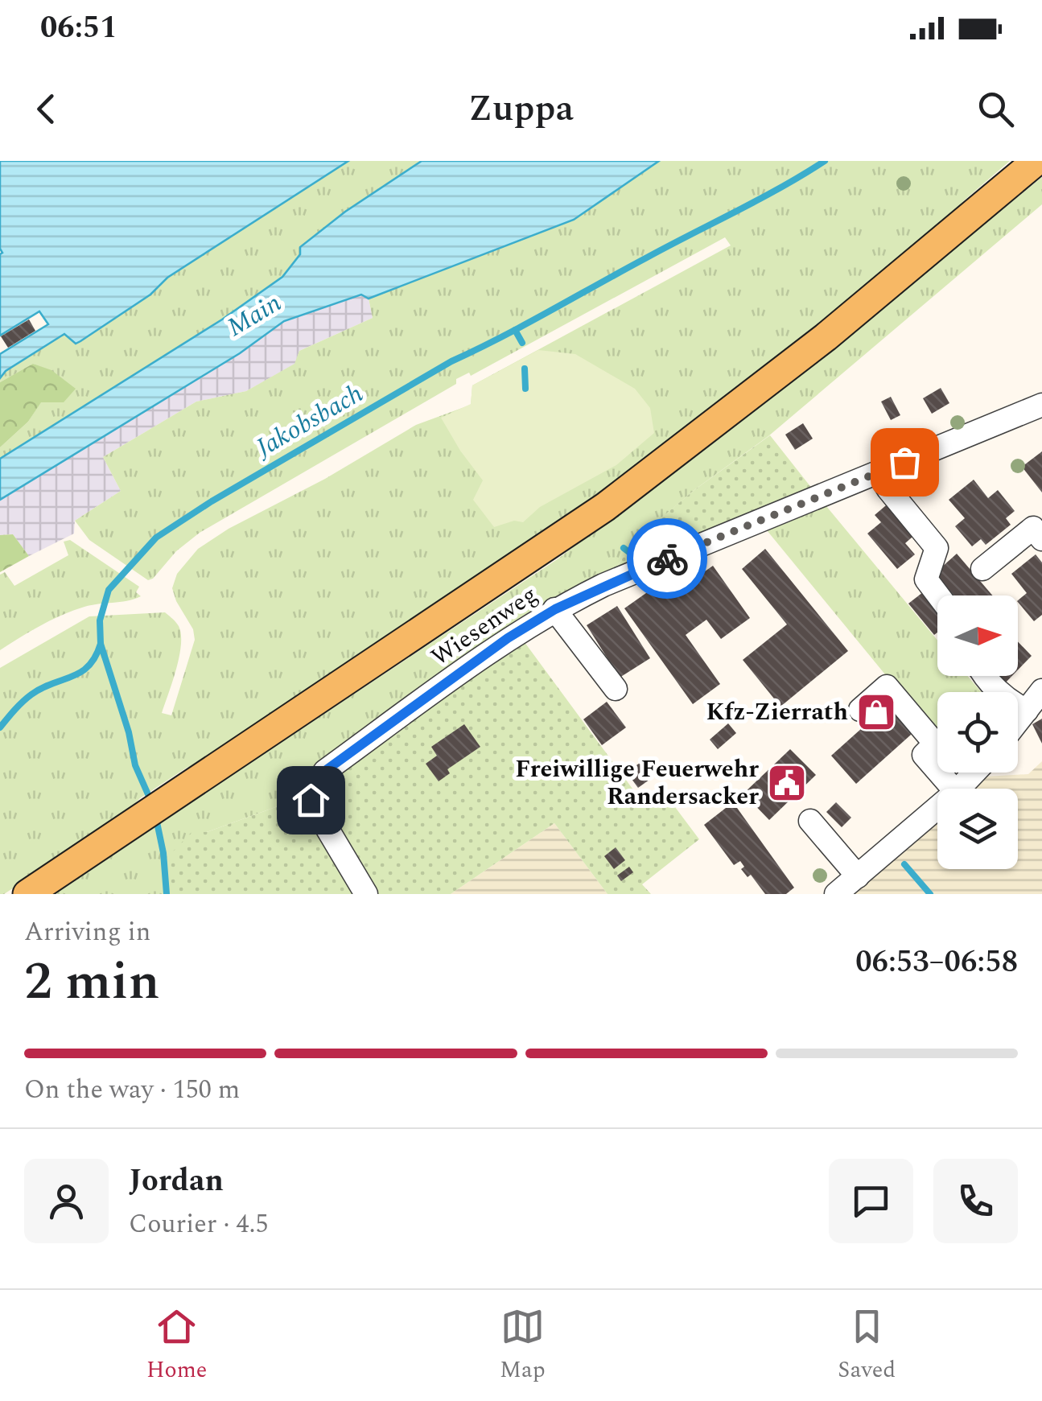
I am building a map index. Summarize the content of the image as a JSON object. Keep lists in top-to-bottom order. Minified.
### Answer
{"streets":{"street":["Wiesenweg"]},"water":["Main","Jakobsbach"],"places":{"shop":["Kfz-Zierrath"],"public building":["Freiwillige Feuerwehr Randersacker"]},"north":"right","page":{"status":"06:51","header":"Zuppa","heading":["2 min","Arriving in","06:53–06:58"],"panel":["Jordan","Courier · 4.5"],"bar":"On the way · 150 m","tabs":["Home","Map","Saved"]}}
